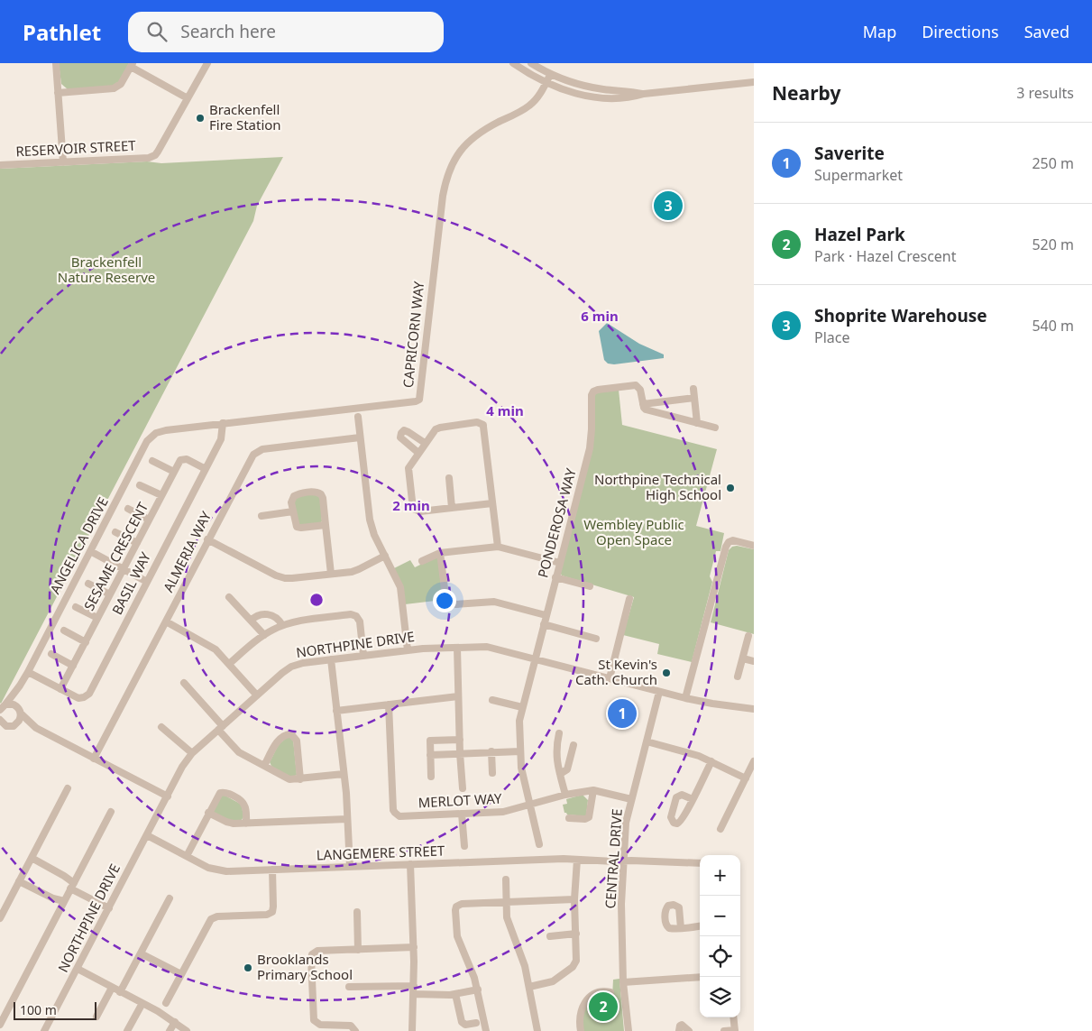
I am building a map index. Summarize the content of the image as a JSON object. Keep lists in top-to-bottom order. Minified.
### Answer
{"streets":{"street":["RESERVOIR STREET","CAPRICORN WAY","PONDEROSA WAY","ANGELICA DRIVE","ALMERIA WAY","SESAME CRESCENT","BASIL WAY","NORTHPINE DRIVE","MERLOT WAY","LANGEMERE STREET","CENTRAL DRIVE"]},"crossings":[["CAPRICORN WAY","ANGELICA DRIVE"],["CAPRICORN WAY","BASIL WAY"],["PONDEROSA WAY","NORTHPINE DRIVE"],["PONDEROSA WAY","MERLOT WAY"],["ANGELICA DRIVE","BASIL WAY"],["SESAME CRESCENT","BASIL WAY"],["NORTHPINE DRIVE","LANGEMERE STREET"],["NORTHPINE DRIVE","CENTRAL DRIVE"],["MERLOT WAY","CENTRAL DRIVE"],["LANGEMERE STREET","CENTRAL DRIVE"]],"parks":["Brackenfell Nature Reserve","Wembley Public Open Space"],"places":["Brackenfell Fire Station","Northpine Technical High School","St Kevin's Cath. Church","Brooklands Primary School"],"scale_bar":"100 m","page":{"header":"Pathlet","search":"Search here","nav":["Map","Directions","Saved"],"heading":["Nearby","3 results"],"list":[{"mark":"1","name":"Saverite","note":"Supermarket","value":"250 m"},{"mark":"2","name":"Hazel Park","note":"Park · Hazel Crescent","value":"520 m"},{"mark":"3","name":"Shoprite Warehouse","note":"Place","value":"540 m"}],"pins":["3","1","2"],"map_buttons":["+","−"],"scale":"100 m"},"rings":["6 min","4 min","2 min"]}
